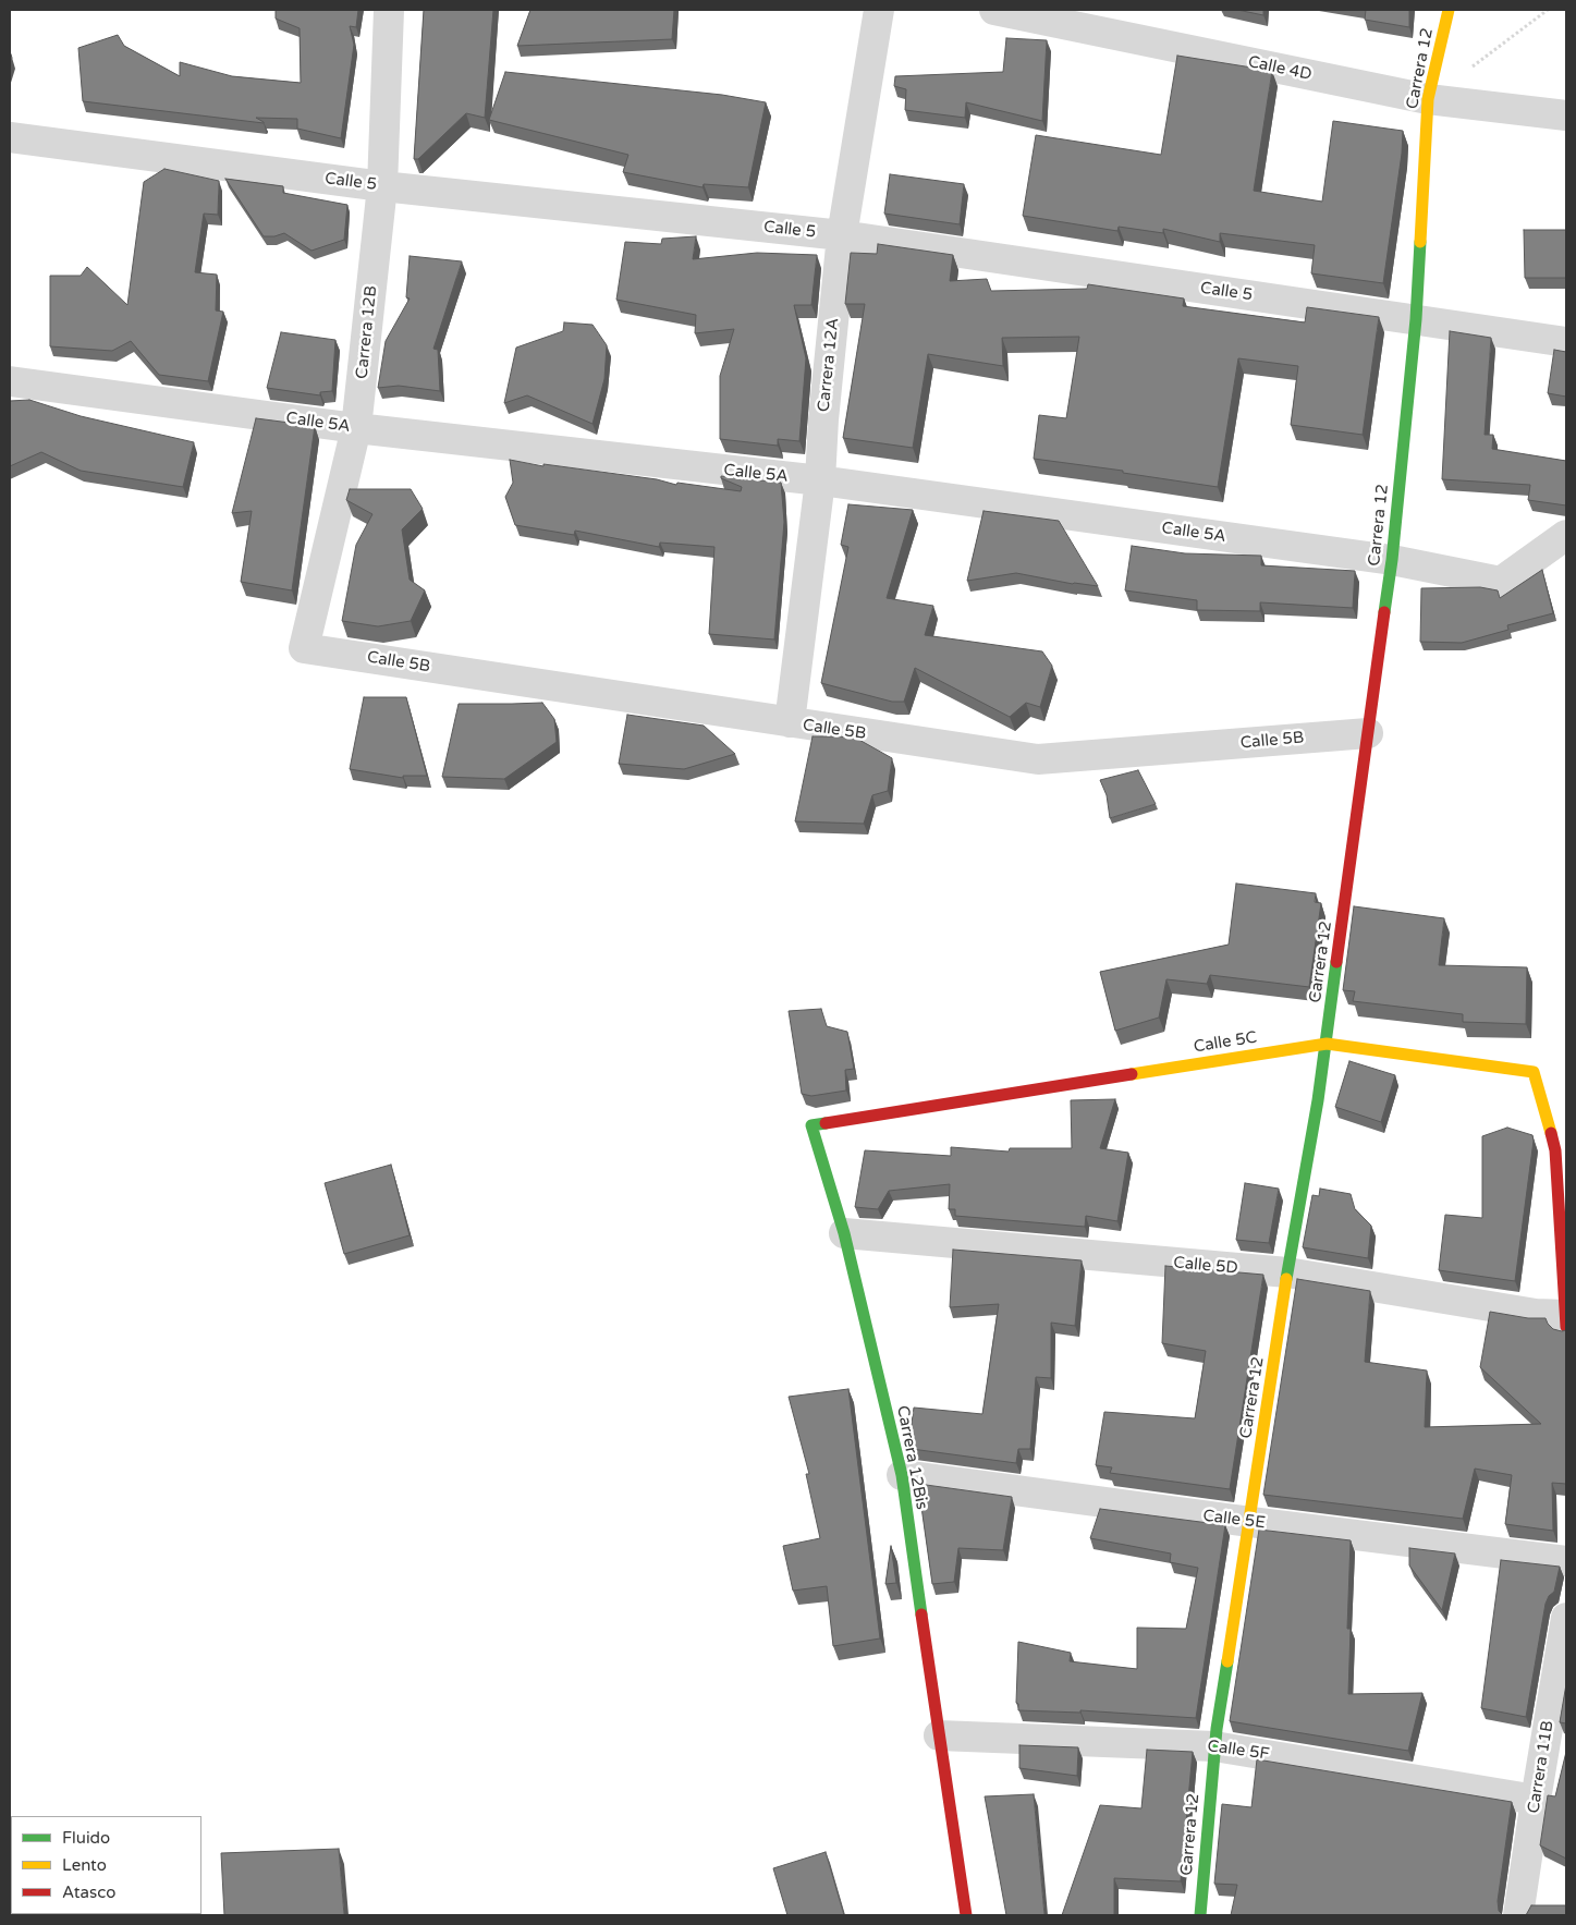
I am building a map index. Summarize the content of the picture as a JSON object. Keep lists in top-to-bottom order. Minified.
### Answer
{"streets":{"street":["Calle 4D","Carrera 12","Calle 5","Carrera 12B","Carrera 12A","Calle 5A","Calle 5B","Calle 5C","Calle 5D","Carrera 12Bis","Calle 5E","Calle 5F","Carrera 11B"]},"crossings":[["Calle 4D","Carrera 12"],["Carrera 12","Calle 5"],["Carrera 12","Calle 5A"],["Carrera 12","Calle 5B"],["Carrera 12","Calle 5C"],["Carrera 12","Calle 5D"],["Carrera 12","Calle 5E"],["Carrera 12","Calle 5F"],["Calle 5","Carrera 12B"],["Calle 5","Carrera 12A"],["Carrera 12B","Calle 5A"],["Carrera 12B","Calle 5B"],["Carrera 12A","Calle 5A"],["Carrera 12A","Calle 5B"],["Calle 5C","Calle 5D"],["Calle 5C","Carrera 12Bis"],["Calle 5D","Carrera 12Bis"],["Carrera 12Bis","Calle 5E"],["Carrera 12Bis","Calle 5F"],["Calle 5F","Carrera 11B"]],"legend":["Fluido","Lento","Atasco"]}
